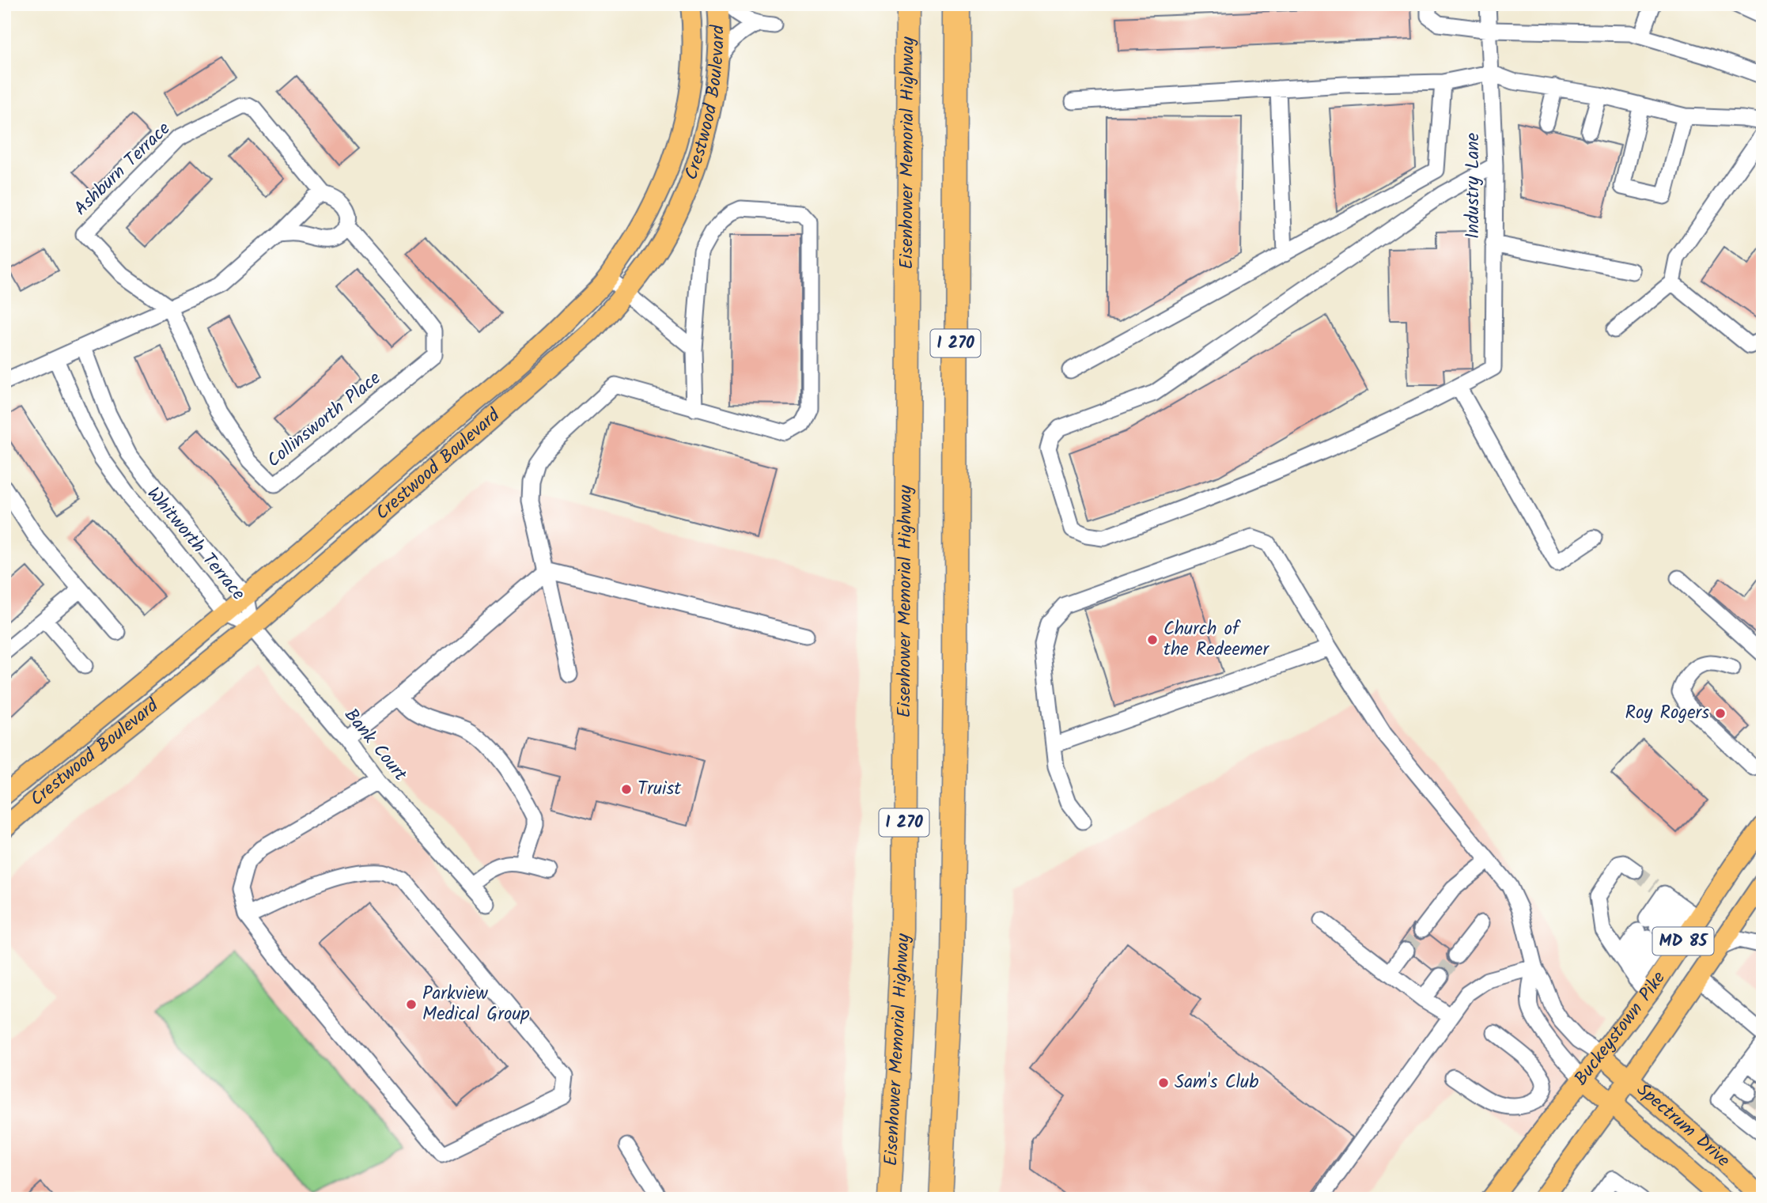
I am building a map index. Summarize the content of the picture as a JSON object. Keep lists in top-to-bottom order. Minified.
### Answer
{"streets":{"highway":["Eisenhower Memorial Highway","I 270"],"main road":["Crestwood Boulevard","MD 85","Buckeystown Pike","Spectrum Drive"],"street":["Ashburn Terrace","Industry Lane","Collinsworth Place","Whitworth Terrace","Bank Court"]},"crossings":[["Crestwood Boulevard","Whitworth Terrace"],["Crestwood Boulevard","Bank Court"],["Ashburn Terrace","Collinsworth Place"],["Whitworth Terrace","Bank Court"],["Buckeystown Pike","Spectrum Drive"]],"places":["Church of the Redeemer","Roy Rogers","Truist","Parkview Medical Group","Sam's Club"]}
